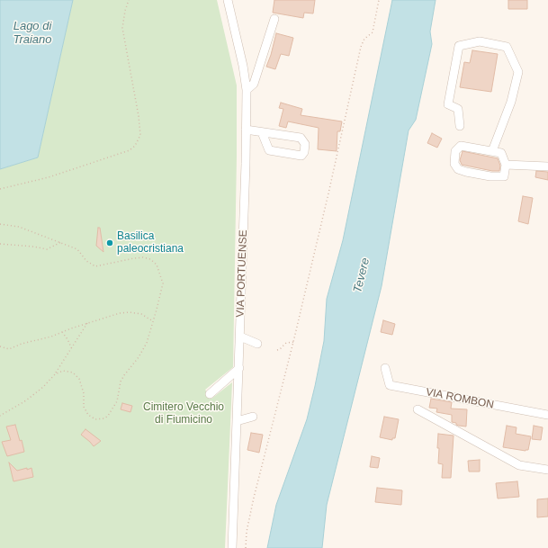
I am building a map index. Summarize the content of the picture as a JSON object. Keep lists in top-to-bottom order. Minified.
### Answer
{"streets":{"street":["VIA PORTUENSE","VIA ROMBON"]},"water":["Lago di Traiano","Tevere"],"parks":["Cimitero Vecchio di Fiumicino"],"places":["Basilica paleocristiana"]}
